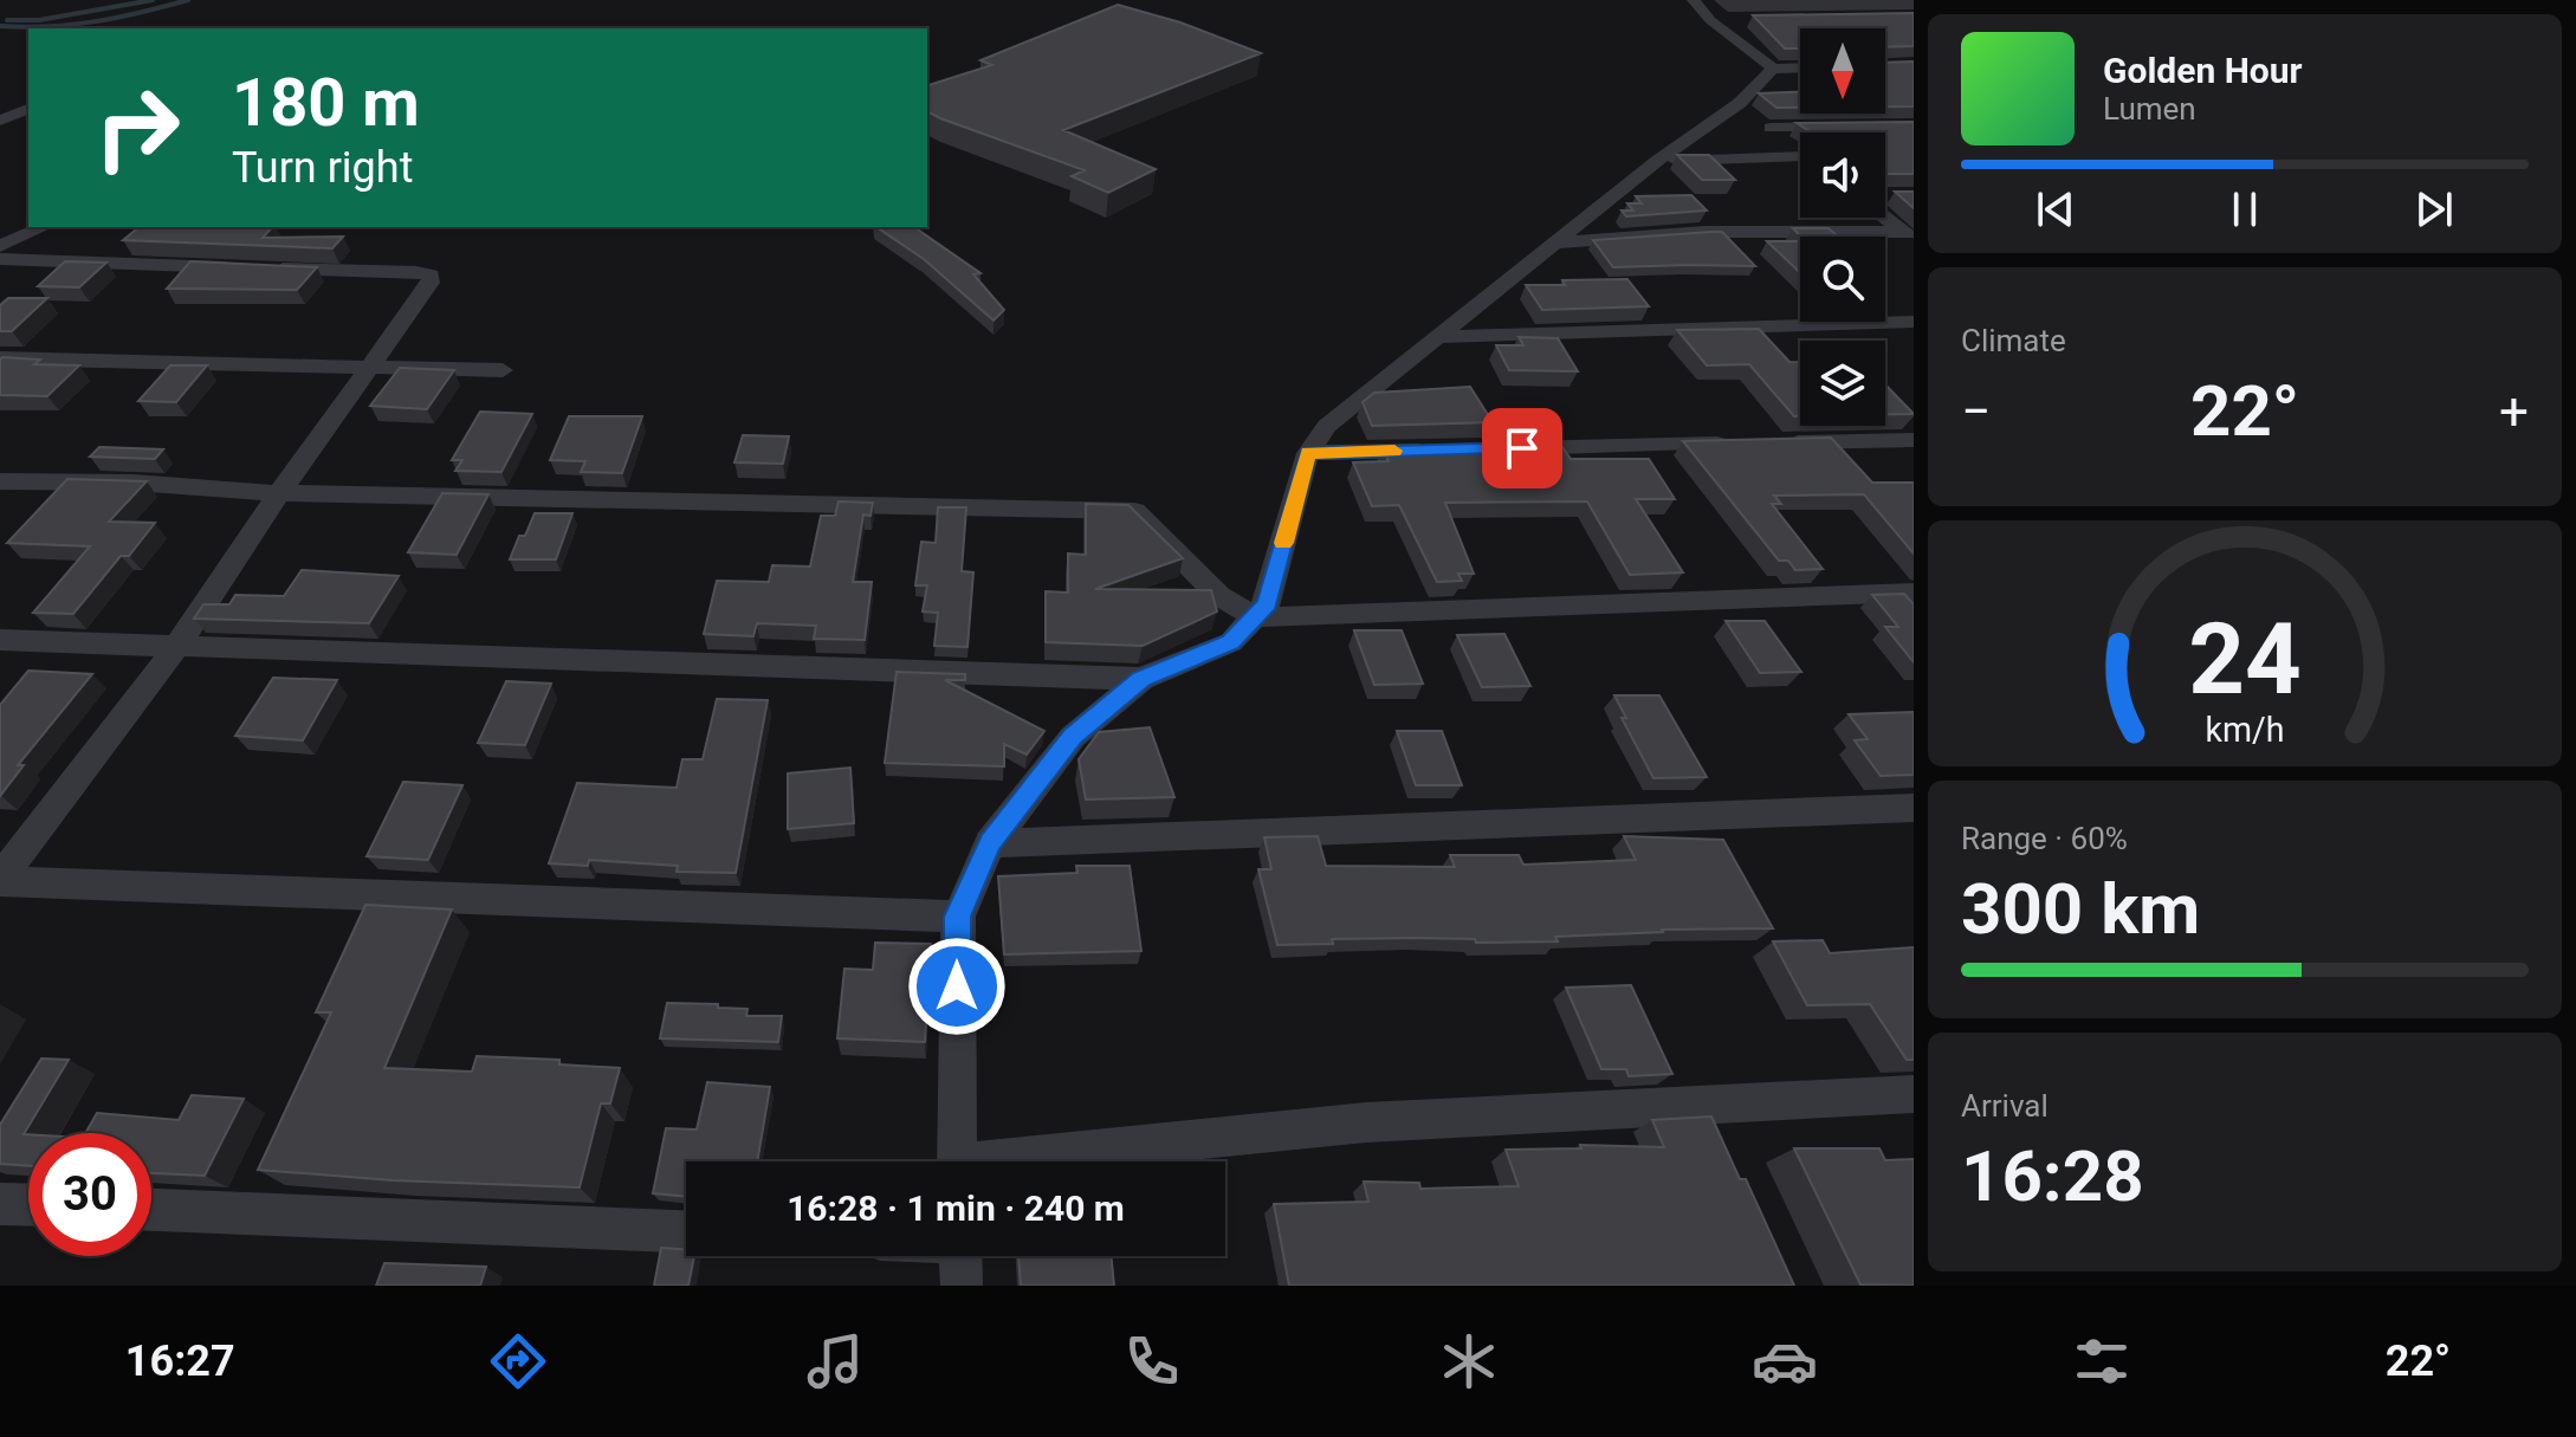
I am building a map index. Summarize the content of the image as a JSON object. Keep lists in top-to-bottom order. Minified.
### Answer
{"north":"bottom","page":{"turn":["180 m","Turn right"],"song":["Golden Hour","Lumen"],"tile":["Climate",["Range · 60%","300 km"],["Arrival","16:28"]],"heat":["−","22°","+"],"limit":"30","trip":"16:28 · 1 min · 240 m","tabs":["16:27","22°"],"gauge":["24","km/h"]}}
